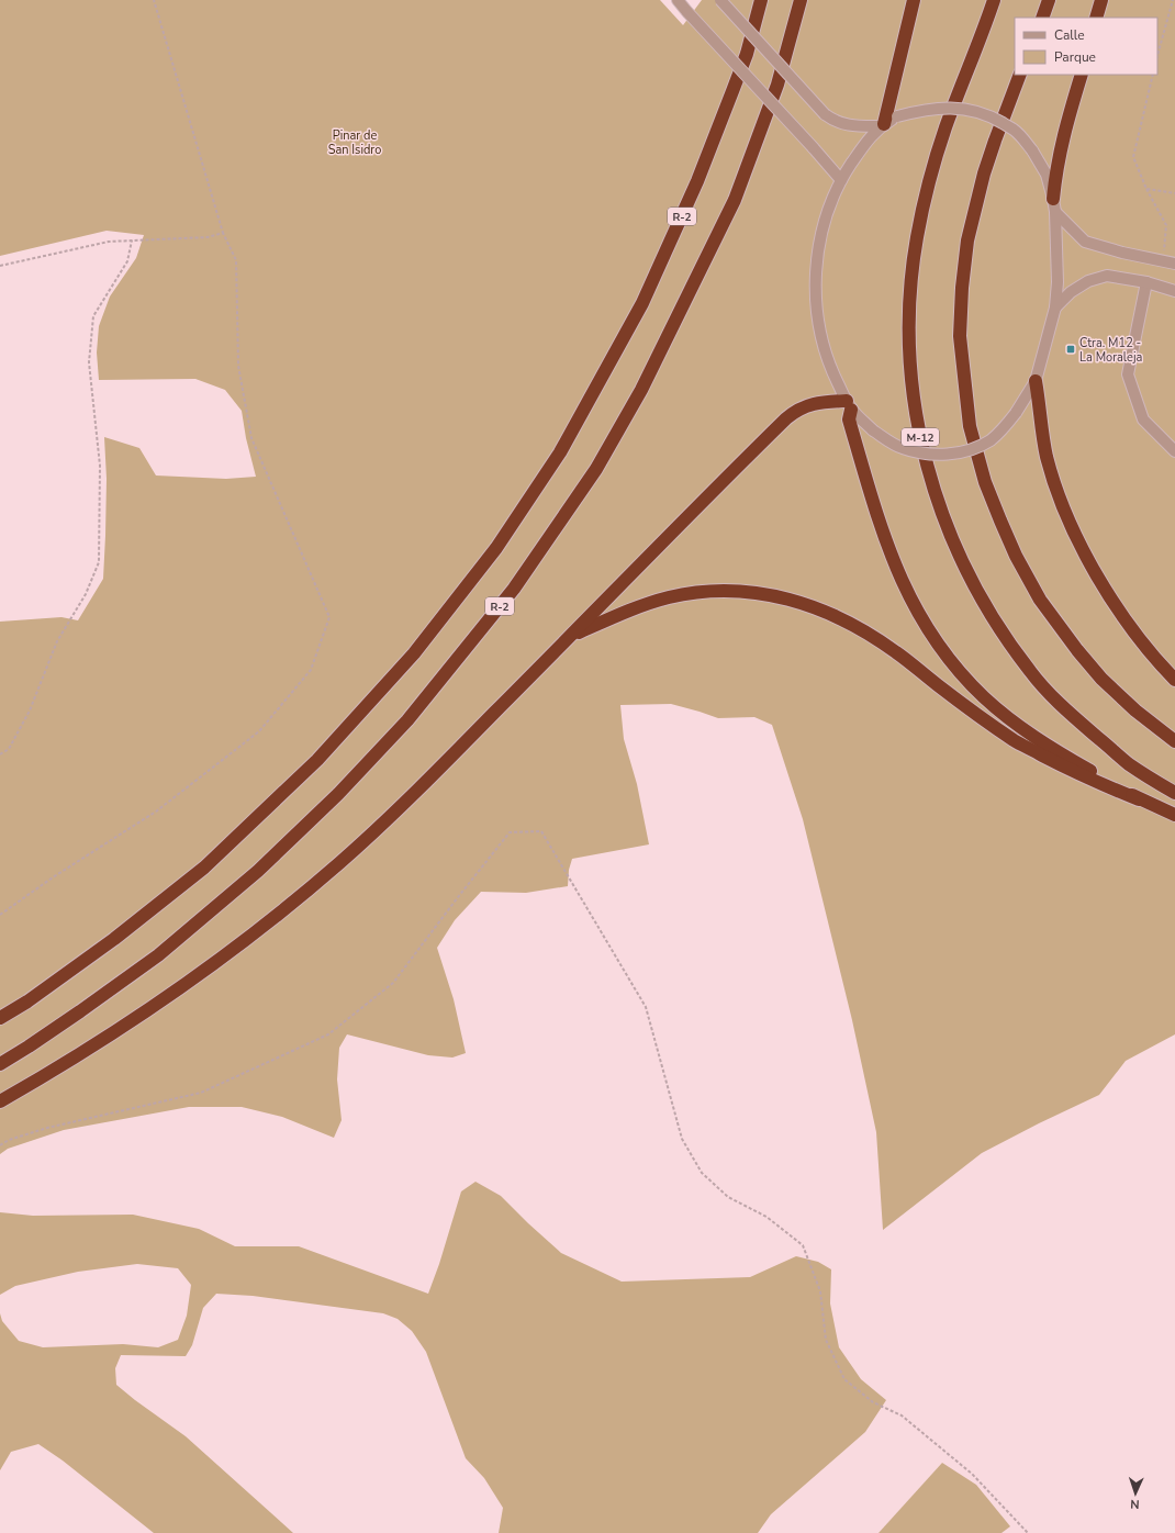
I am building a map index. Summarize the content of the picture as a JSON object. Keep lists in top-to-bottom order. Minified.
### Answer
{"streets":{"highway":["R-2","M-12"]},"parks":["Pinar de San Isidro"],"places":{"transit":["Ctra. M12 - La Moraleja"]},"legend":["Calle","Parque"],"north":"bottom"}
